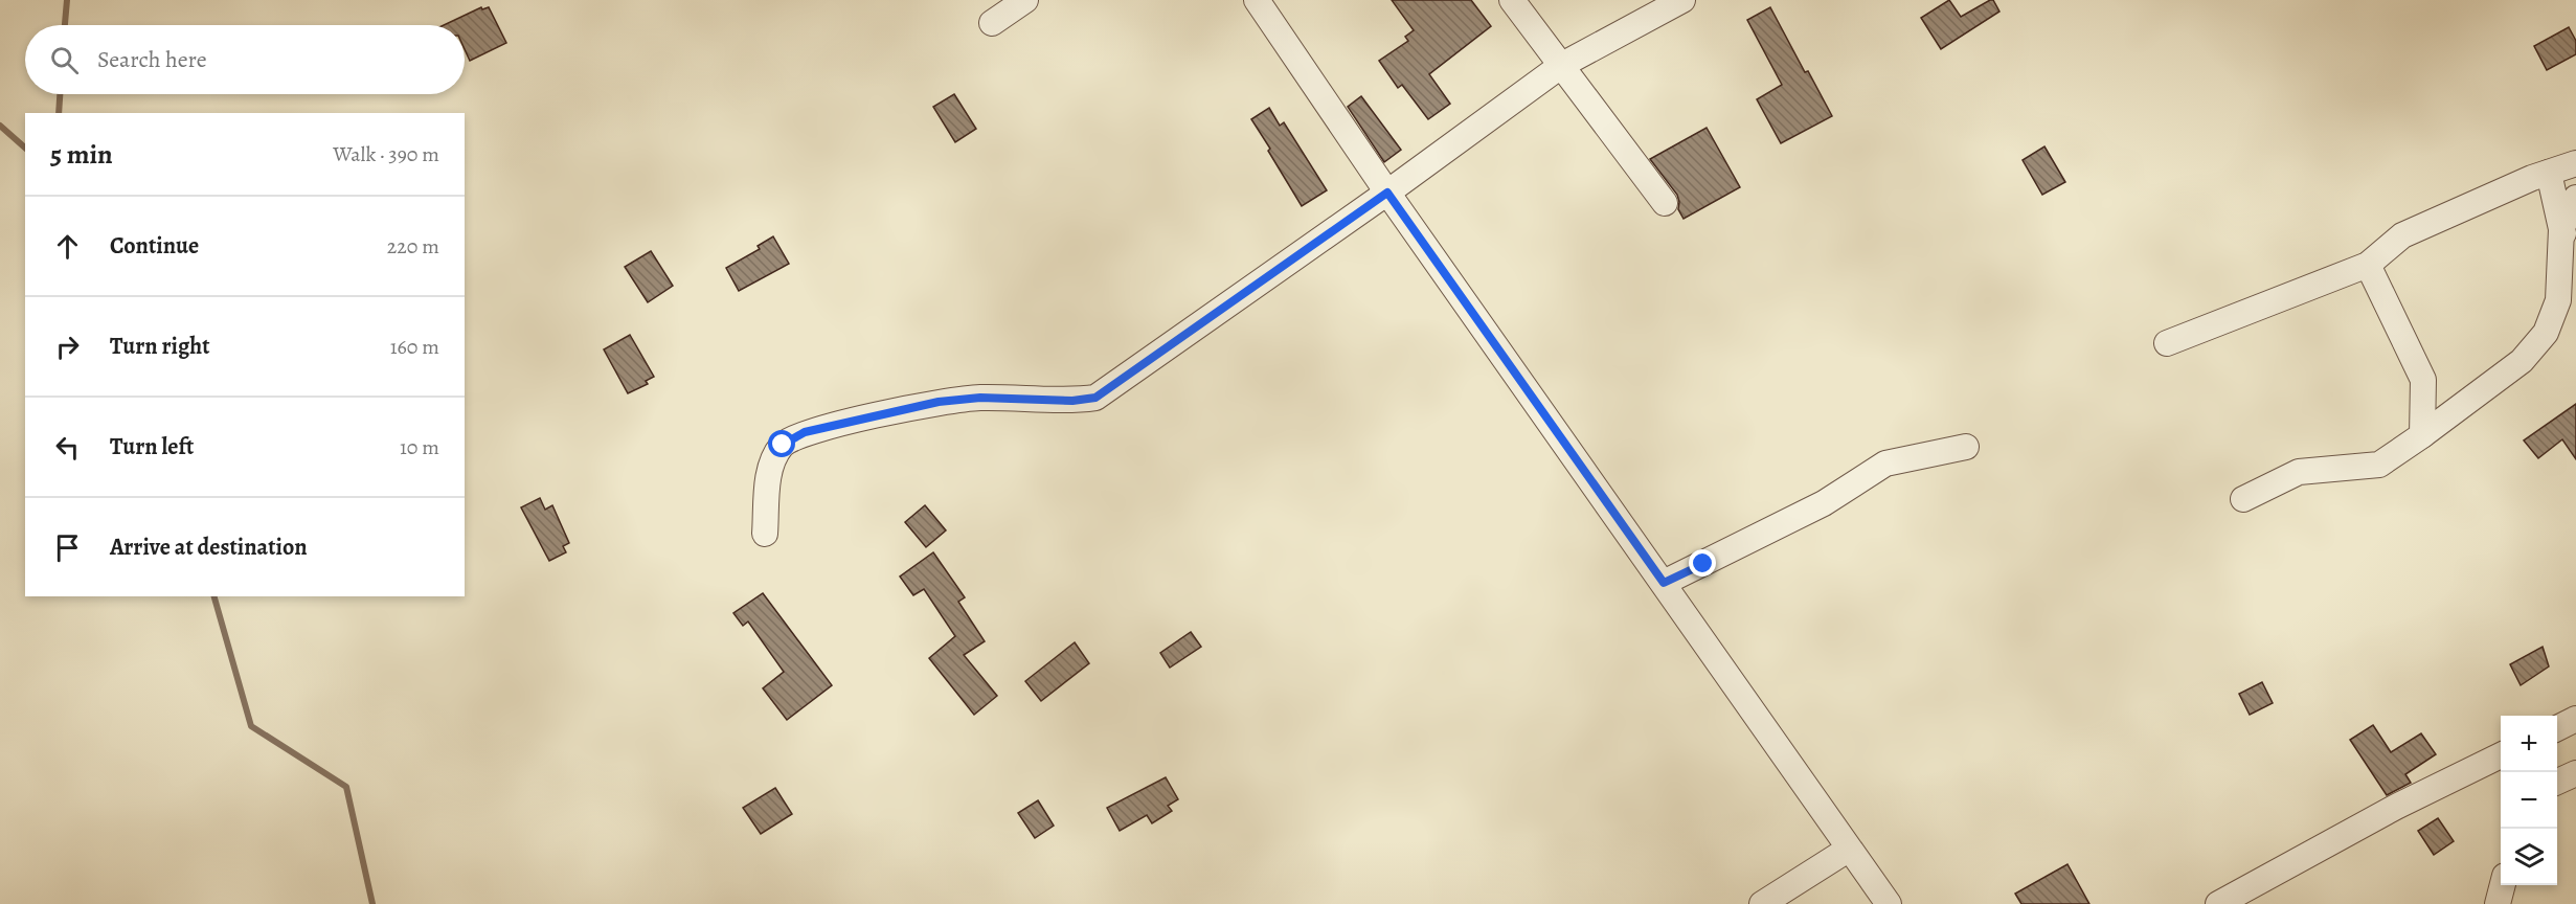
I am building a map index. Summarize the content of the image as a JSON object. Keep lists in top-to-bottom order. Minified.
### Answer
{"page":{"search":"Search here","heading":["5 min","Walk · 390 m"],"list":[["Continue","220 m"],["Turn right","160 m"],["Turn left","10 m"],"Arrive at destination"],"map_buttons":["+","−"]}}
